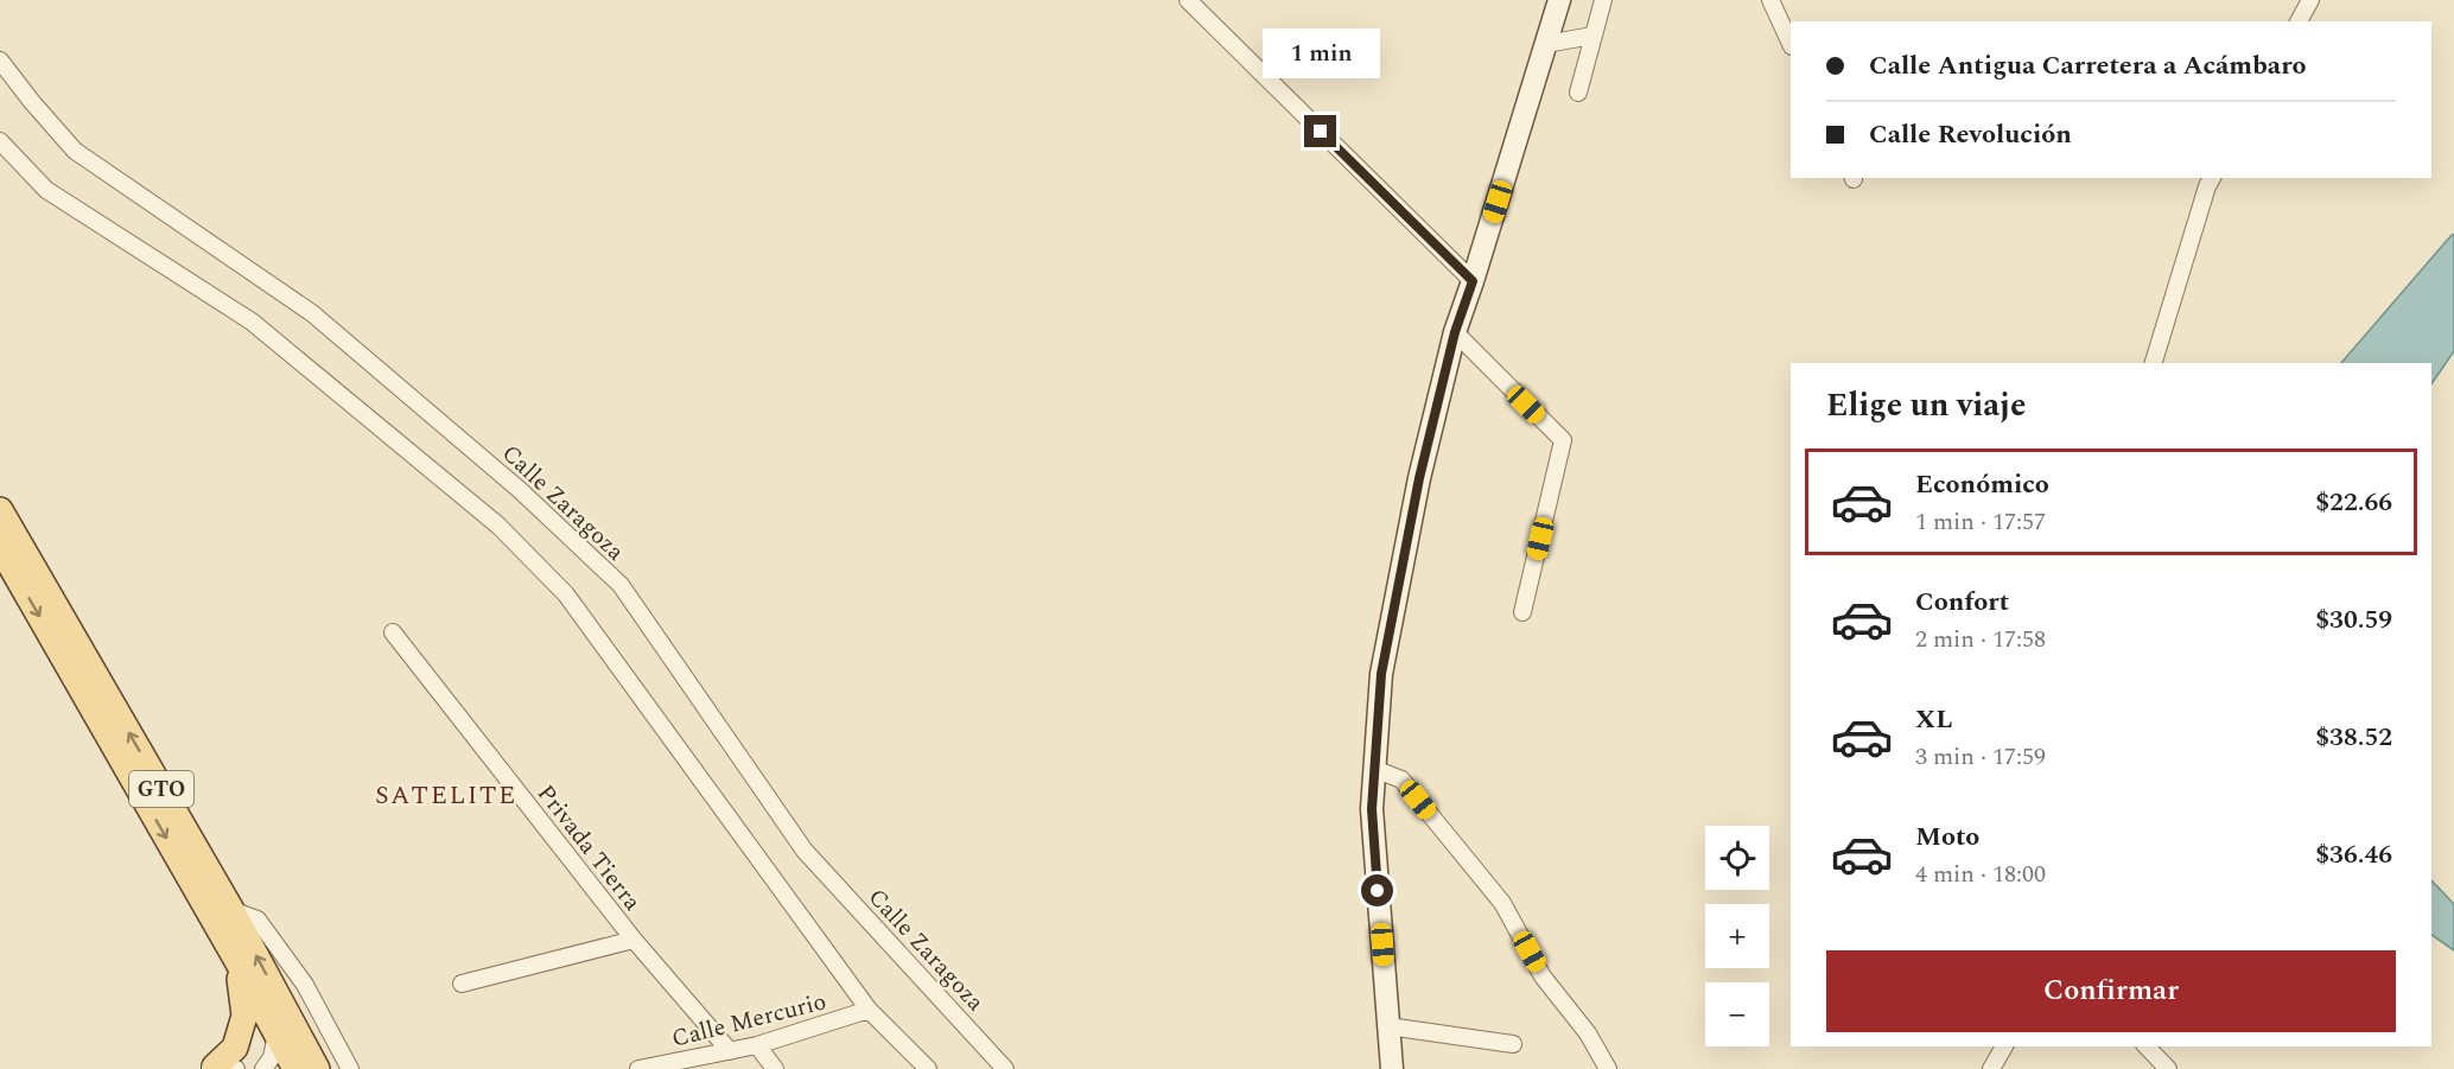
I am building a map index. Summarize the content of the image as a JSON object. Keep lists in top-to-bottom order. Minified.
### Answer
{"streets":{"main road":["GTO"],"street":["Calle Zaragoza","Privada Tierra","Calle Mercurio"]},"crossings":[["Privada Tierra","Calle Mercurio"]],"districts":["SATELITE"],"page":{"banner":["Calle Antigua Carretera a Acámbaro","Calle Revolución"],"bubble":"1 min","heading":"Elige un viaje","list":[{"name":"Económico","note":"1 min · 17:57","value":"$22.66"},{"name":"Confort","note":"2 min · 17:58","value":"$30.59"},{"name":"XL","note":"3 min · 17:59","value":"$38.52"},{"name":"Moto","note":"4 min · 18:00","value":"$36.46"}],"map_buttons":["+","−"],"buttons":"Confirmar"}}
